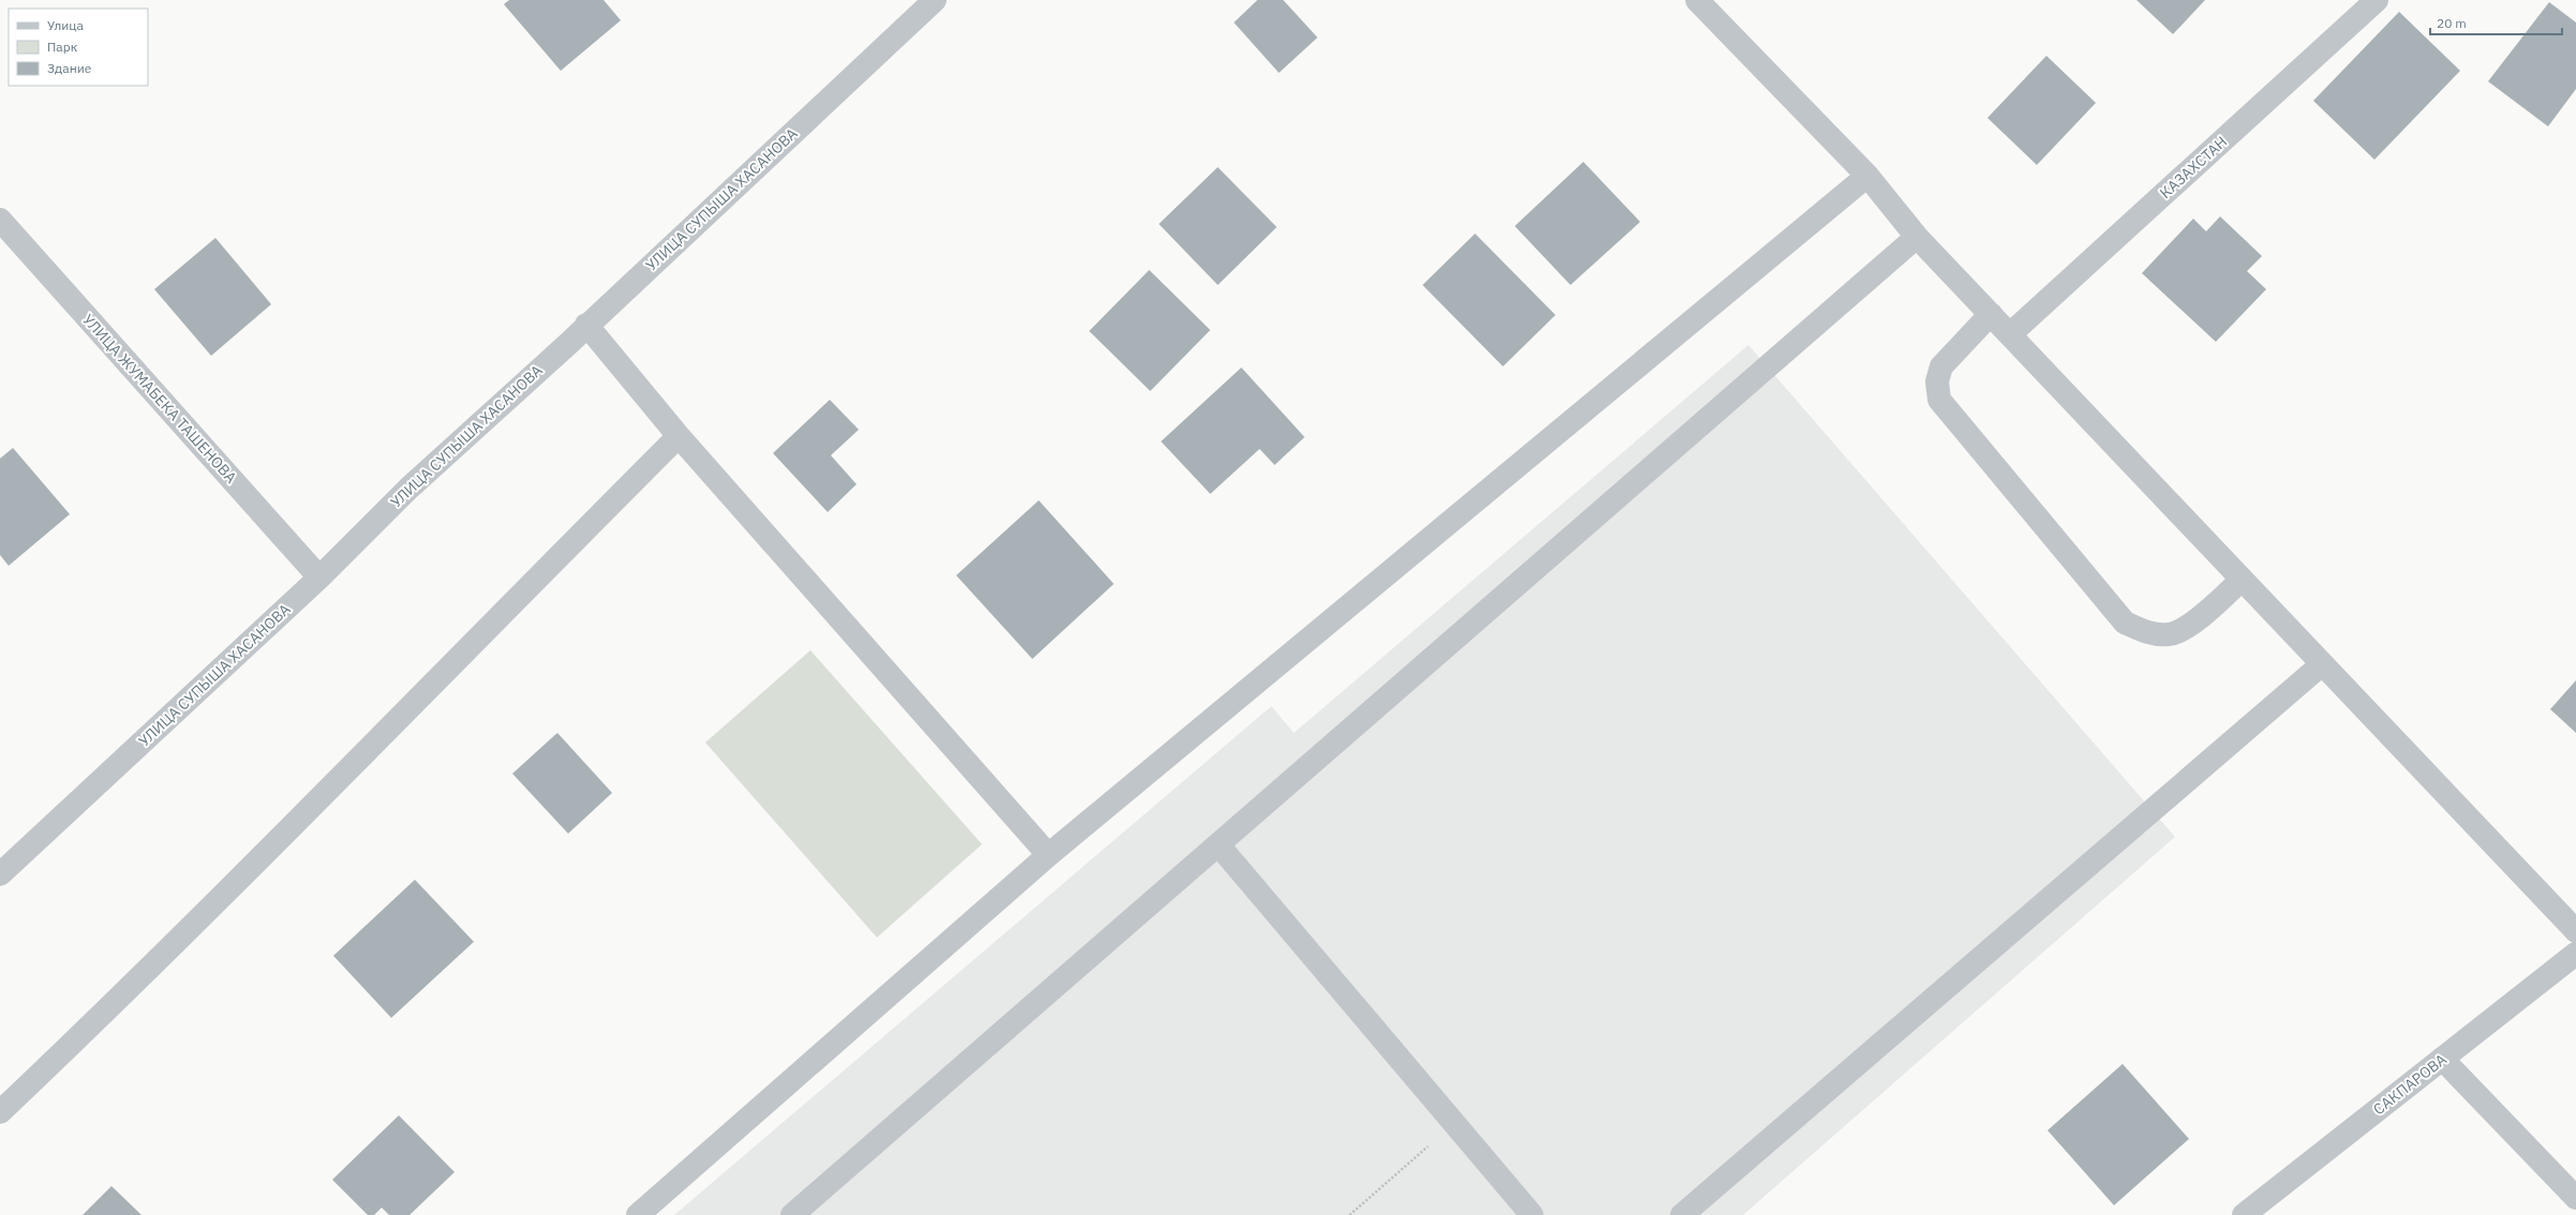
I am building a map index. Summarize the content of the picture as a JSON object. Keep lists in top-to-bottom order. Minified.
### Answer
{"streets":{"street":["КАЗАХСТАН","УЛИЦА СУПЫША ХАСАНОВА","УЛИЦА ЖУМАБЕКА ТАШЕНОВА","САКПАРОВА"]},"crossings":[["УЛИЦА СУПЫША ХАСАНОВА","УЛИЦА ЖУМАБЕКА ТАШЕНОВА"]],"legend":["Улица","Парк","Здание"],"scale_bar":"20 m"}
